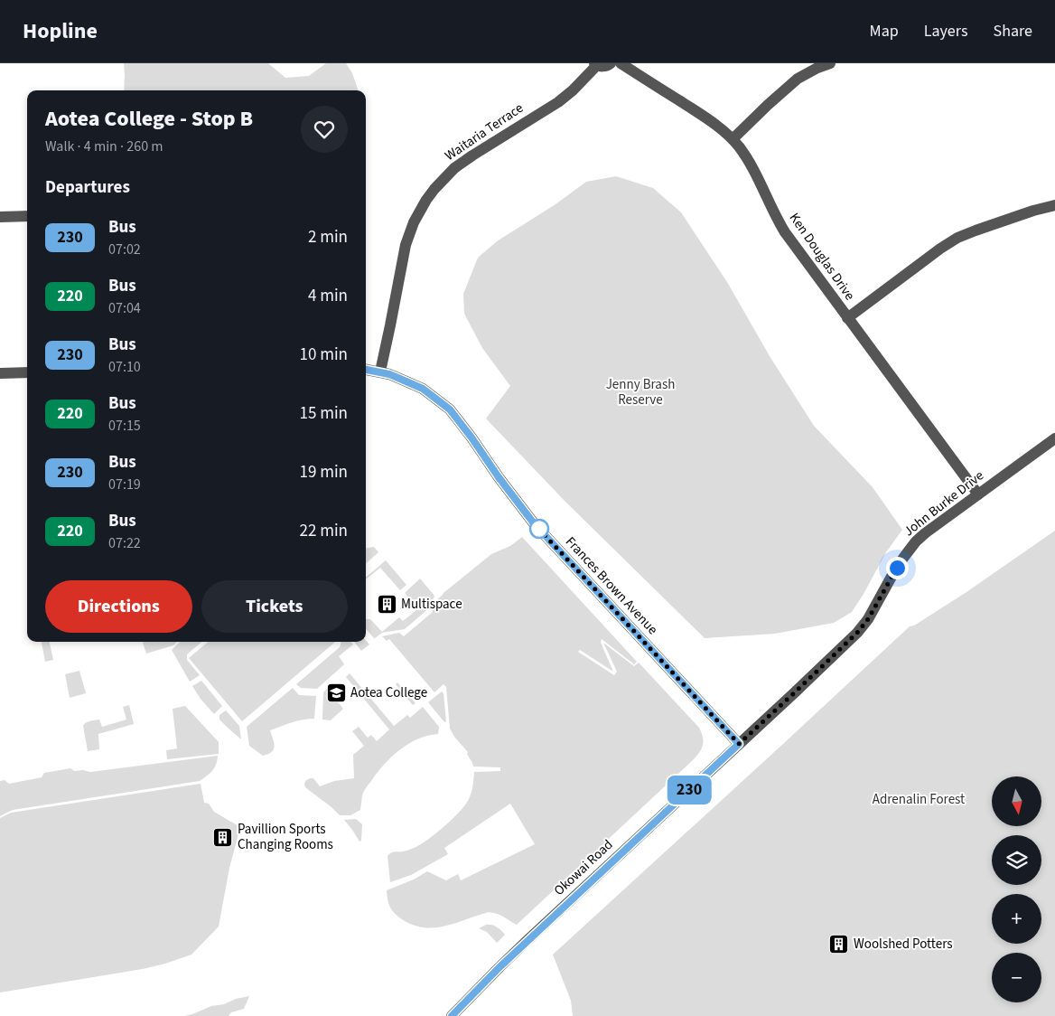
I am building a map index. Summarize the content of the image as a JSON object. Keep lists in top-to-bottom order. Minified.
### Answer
{"streets":{"street":["Waitaria Terrace","Ken Douglas Drive","John Burke Drive","Frances Brown Avenue","Okowai Road"]},"crossings":[["Waitaria Terrace","Frances Brown Avenue"],["Ken Douglas Drive","John Burke Drive"],["John Burke Drive","Frances Brown Avenue"],["John Burke Drive","Okowai Road"],["Frances Brown Avenue","Okowai Road"]],"parks":["Jenny Brash Reserve","Adrenalin Forest"],"places":{"building":["Multispace","Pavillion Sports Changing Rooms","Woolshed Potters"],"school or university":["Aotea College"]},"lines":["bus line 230"],"north":"bottom","page":{"header":"Hopline","nav":["Map","Layers","Share"],"on_map":"230","heading":[["Aotea College - Stop B","Walk · 4 min · 260 m"],"Departures"],"list":[{"mark":"230","name":"Bus","note":"07:02","value":"2 min"},{"mark":"220","name":"Bus","note":"07:04","value":"4 min"},{"mark":"230","name":"Bus","note":"07:10","value":"10 min"},{"mark":"220","name":"Bus","note":"07:15","value":"15 min"},{"mark":"230","name":"Bus","note":"07:19","value":"19 min"},{"mark":"220","name":"Bus","note":"07:22","value":"22 min"}],"buttons":["Directions","Tickets"],"map_buttons":["+","−"]}}
